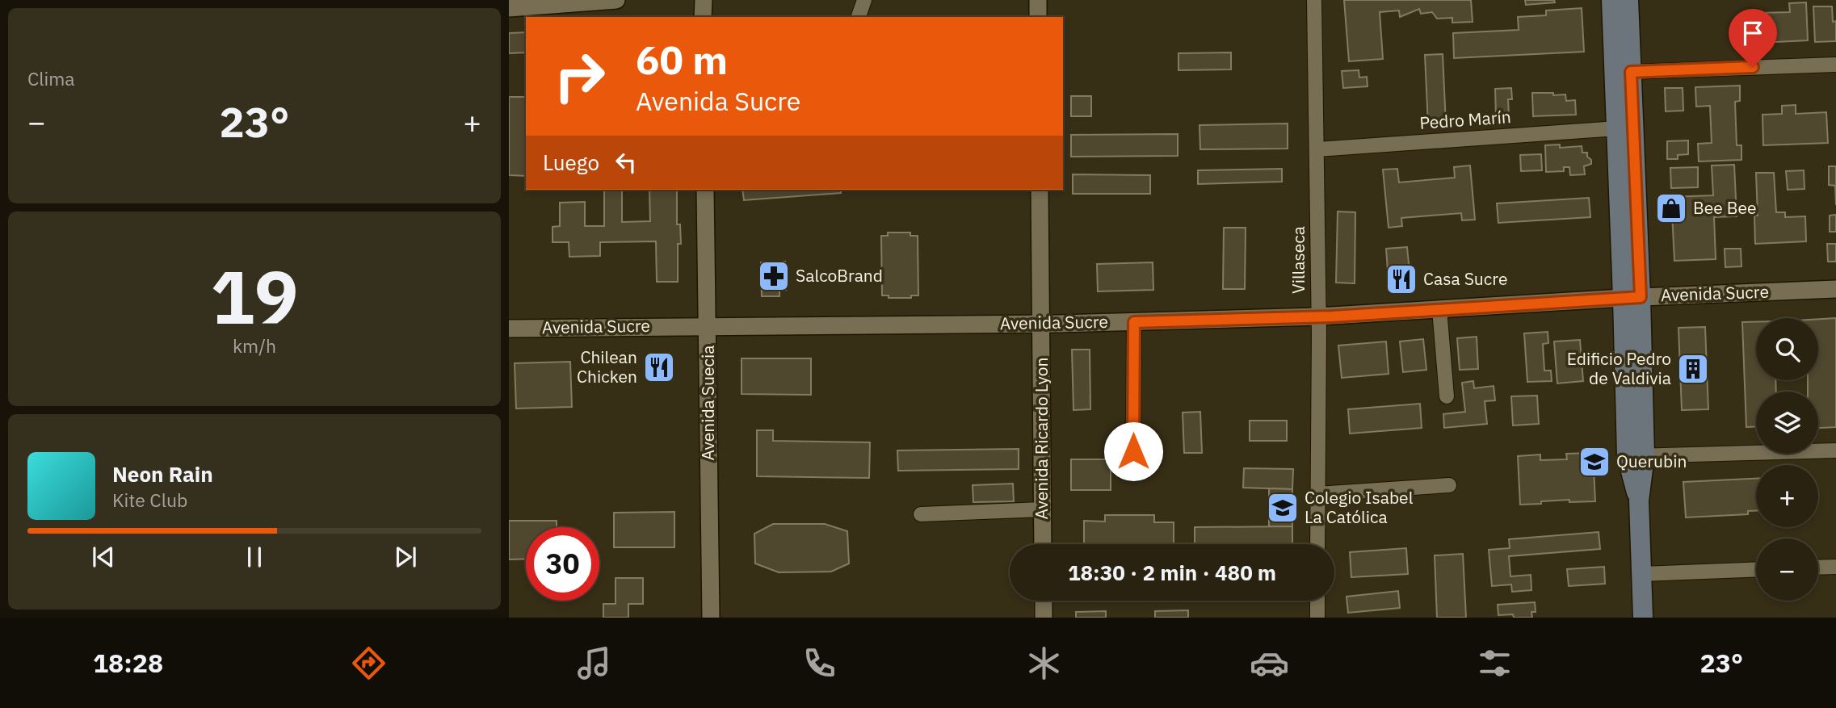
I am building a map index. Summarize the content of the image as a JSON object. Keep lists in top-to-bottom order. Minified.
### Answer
{"streets":{"street":["Pedro Marín","Villaseca","Avenida Sucre","Avenida Suecia","Avenida Ricardo Lyon"]},"crossings":[["Pedro Marín","Villaseca"],["Villaseca","Avenida Sucre"],["Avenida Sucre","Avenida Suecia"],["Avenida Sucre","Avenida Ricardo Lyon"]],"places":{"shop":["Bee Bee"],"pharmacy":["SalcoBrand"],"restaurant":["Casa Sucre","Chilean Chicken"],"building":["Edificio Pedro de Valdivia"],"school or university":["Querubin","Colegio Isabel La Católica"]},"page":{"tile":["Clima",["19","km/h"]],"turn":["60 m","Avenida Sucre"],"heat":["−","23°","+"],"then":"Luego","map_buttons":["+","−"],"song":["Neon Rain","Kite Club"],"limit":"30","trip":"18:30 · 2 min · 480 m","tabs":["18:28","23°"]}}
